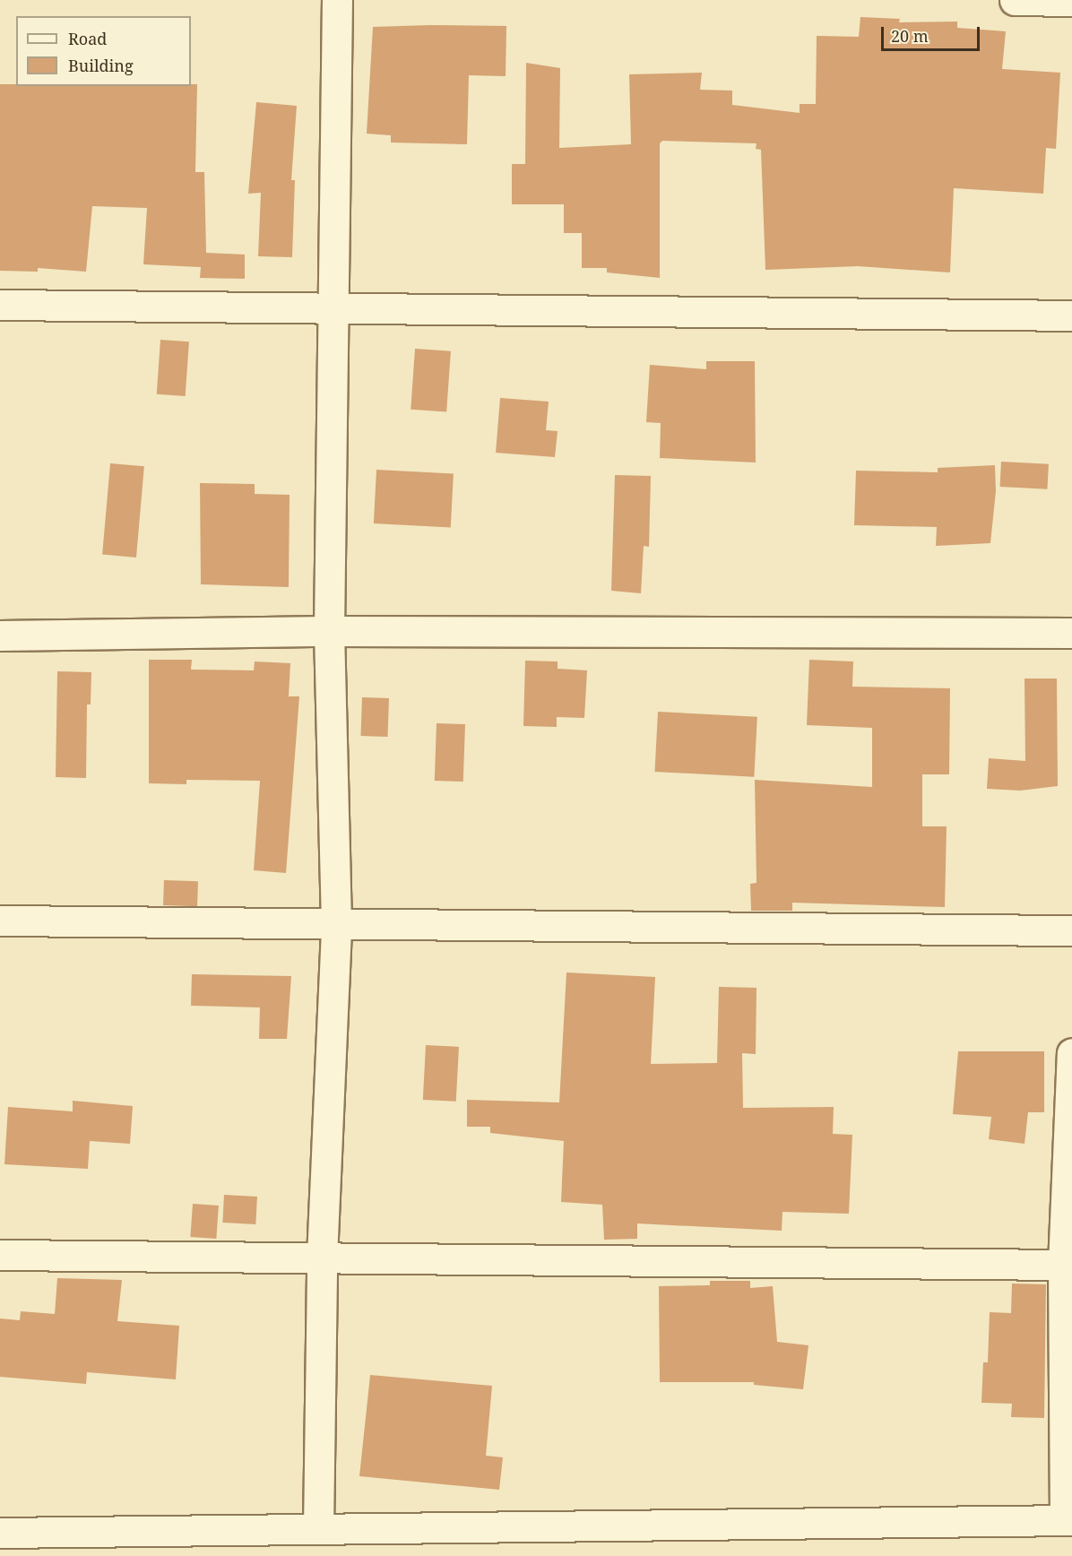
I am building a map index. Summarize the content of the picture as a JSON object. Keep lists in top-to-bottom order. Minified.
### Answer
{"legend":["Road","Building"],"scale_bar":"20 m"}
